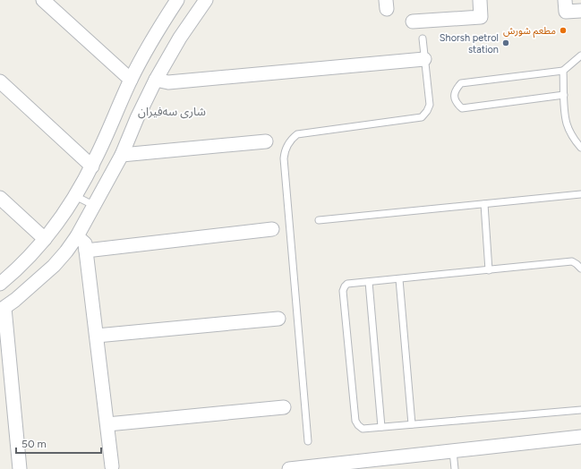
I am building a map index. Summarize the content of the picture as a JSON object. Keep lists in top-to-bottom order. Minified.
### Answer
{"districts":["شاری سەفیران"],"places":["مطعم شورش","Shorsh petrol station"],"scale_bar":"50 m"}
